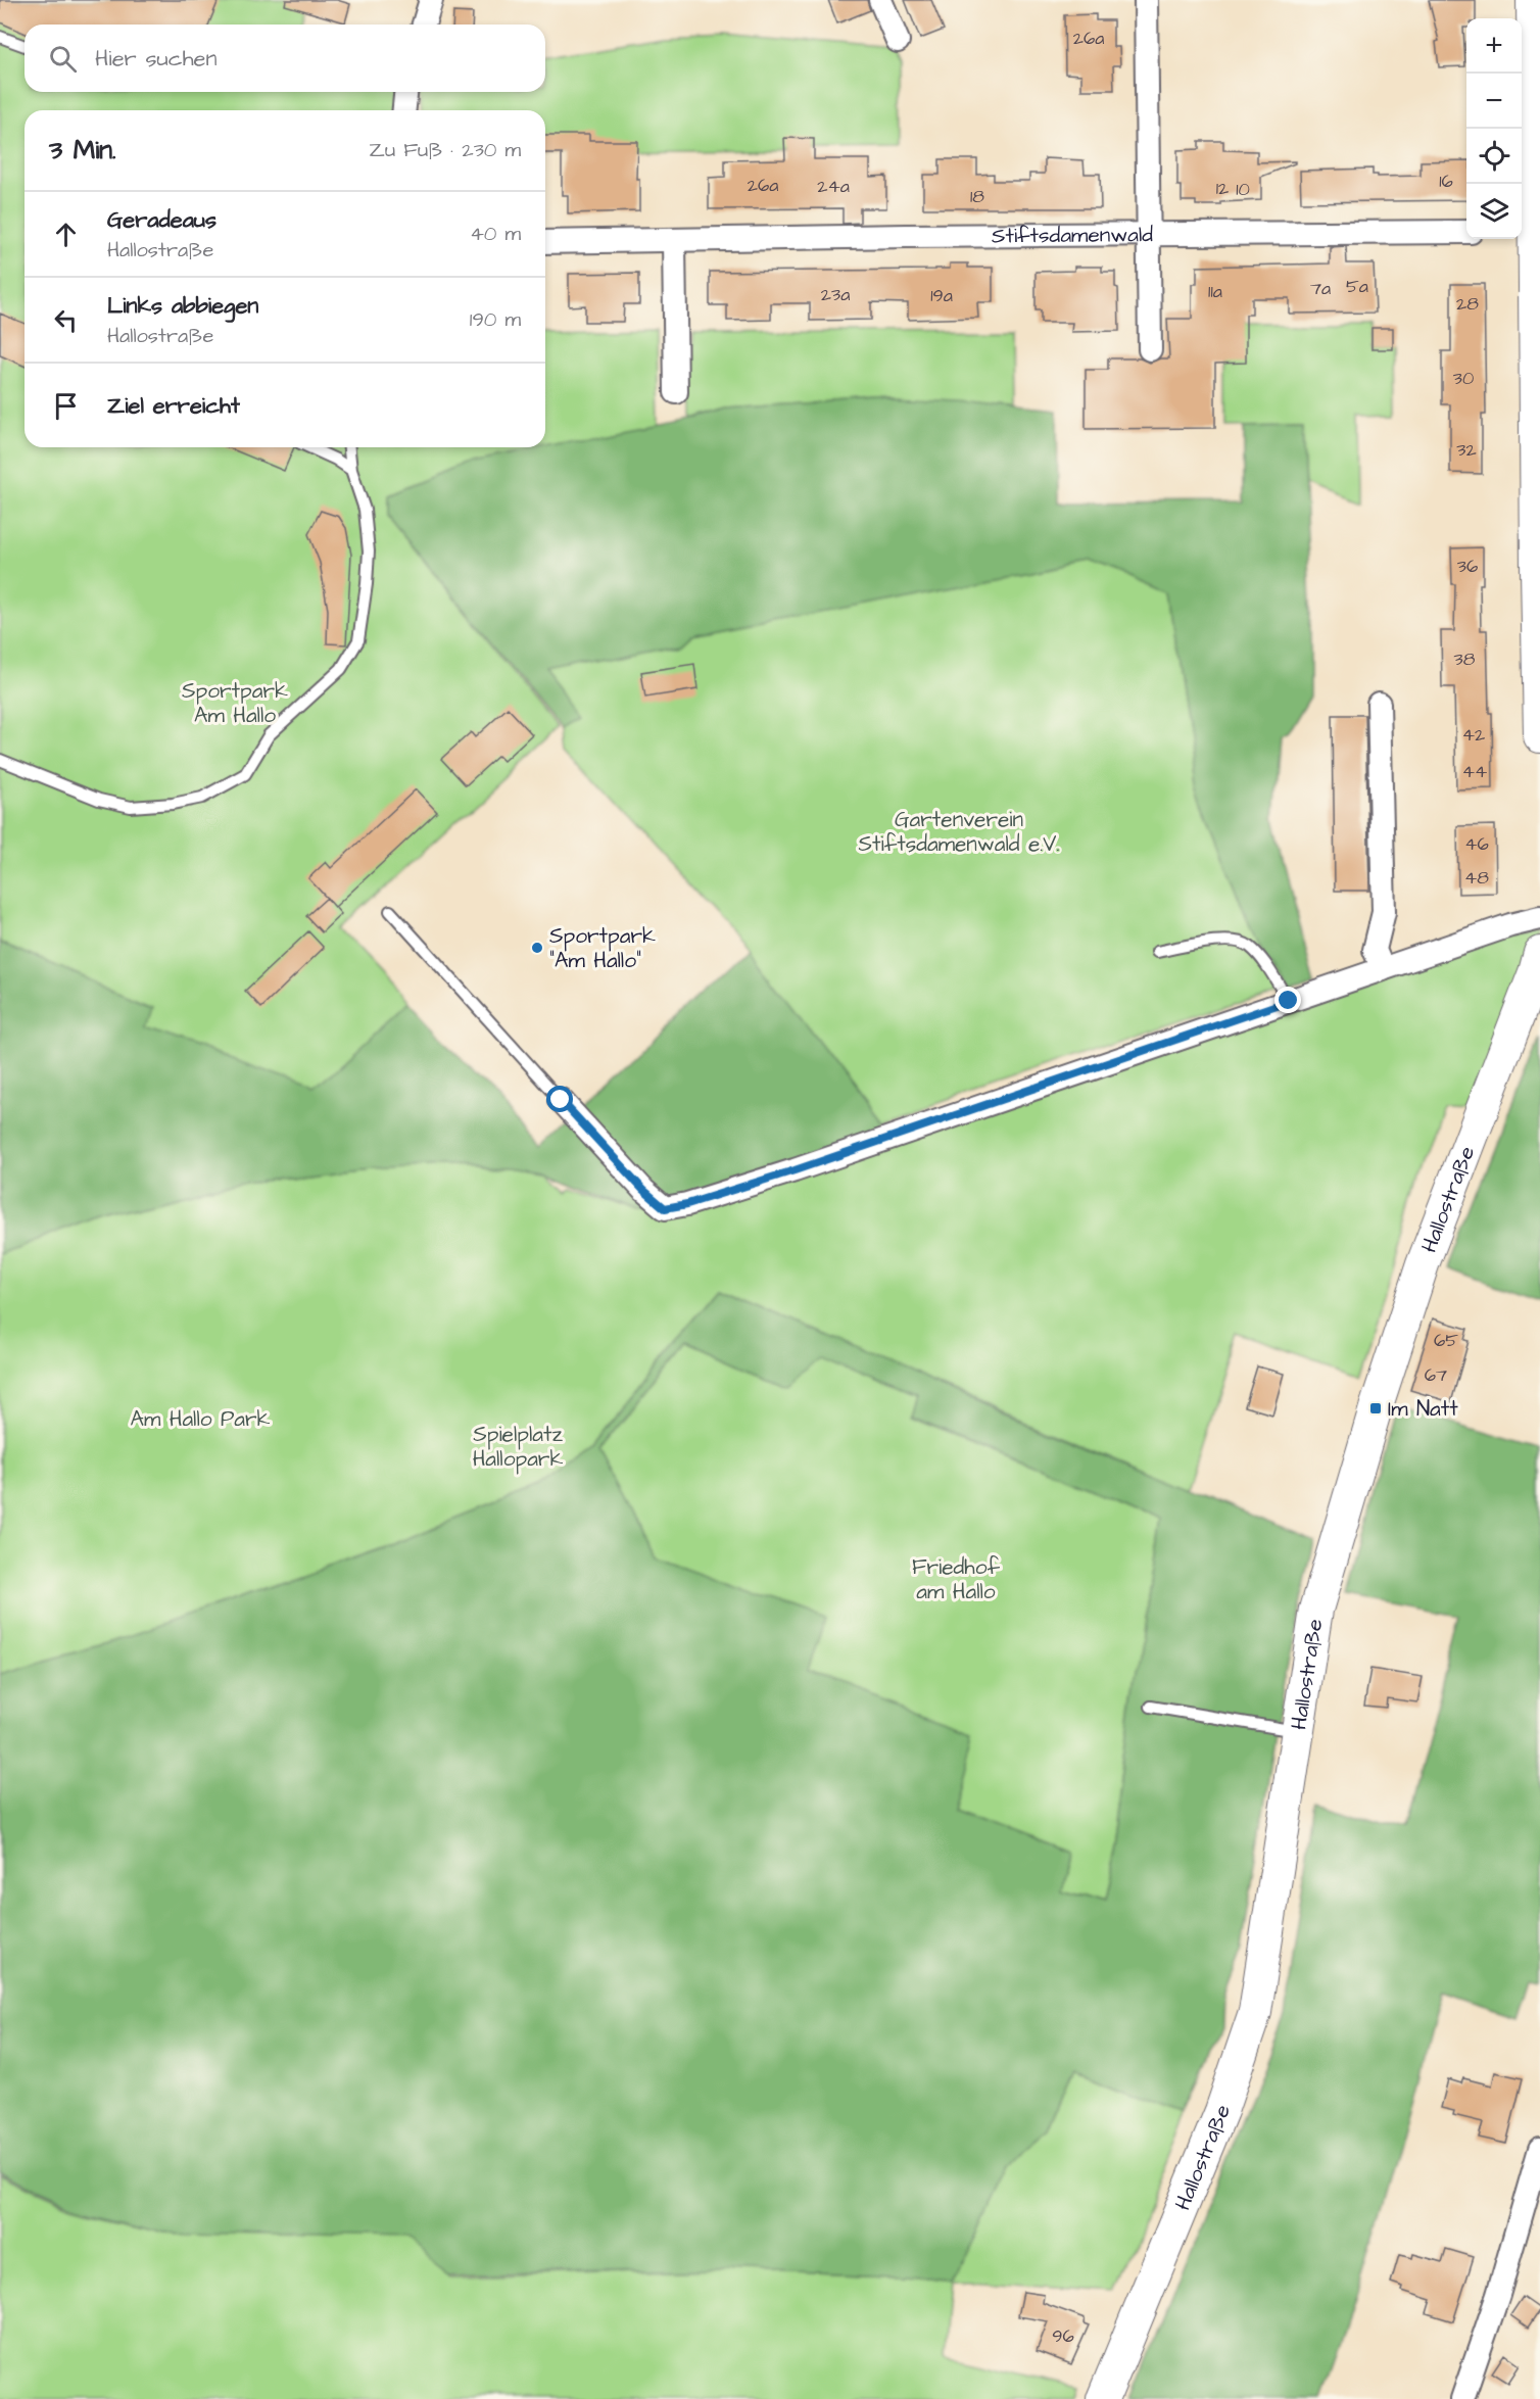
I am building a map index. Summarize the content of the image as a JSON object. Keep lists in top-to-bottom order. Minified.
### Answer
{"streets":{"main road":["Hallostraße"],"street":["Stiftsdamenwald"]},"parks":["Sportpark Am Hallo","Gartenverein Stiftsdamenwald e.V.","Am Hallo Park","Spielplatz Hallopark","Friedhof am Hallo"],"places":{"other":["Sportpark \"Am Hallo\""],"transit":["Im Natt"]},"house_numbers":["26a","16","26a","24a","12","10","18","5a","7a","11a","23a","19a","28","30","32","36","38","42","44","46","48","65","67","96"],"page":{"map_buttons":["+","−"],"search":"Hier suchen","heading":["3 Min.","Zu Fuß · 230 m"],"list":[["Geradeaus","Hallostraße","40 m"],["Links abbiegen","Hallostraße","190 m"],"Ziel erreicht"]}}
